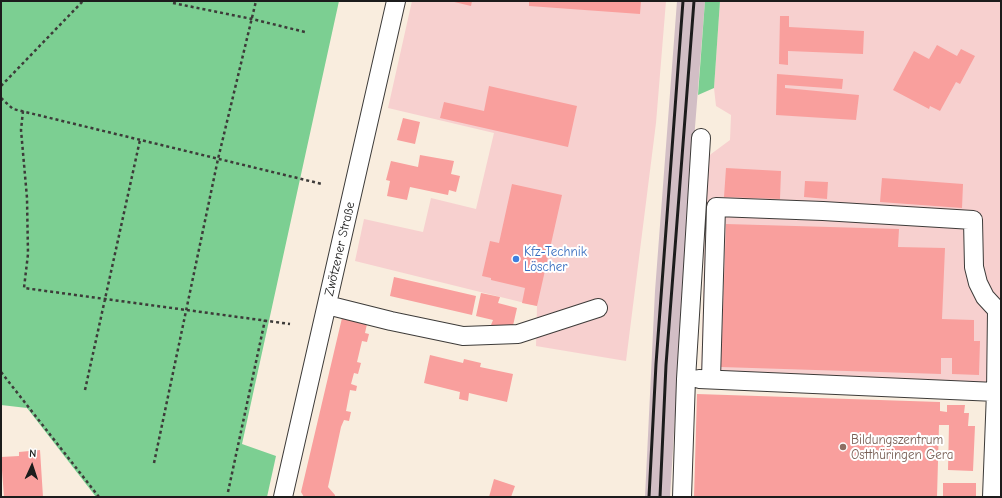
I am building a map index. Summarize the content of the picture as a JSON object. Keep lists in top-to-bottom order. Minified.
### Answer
{"streets":{"street":["Zwötzener Straße"]},"places":["Kfz-Technik Löscher","Bildungszentrum Ostthüringen Gera"],"north":"top"}
